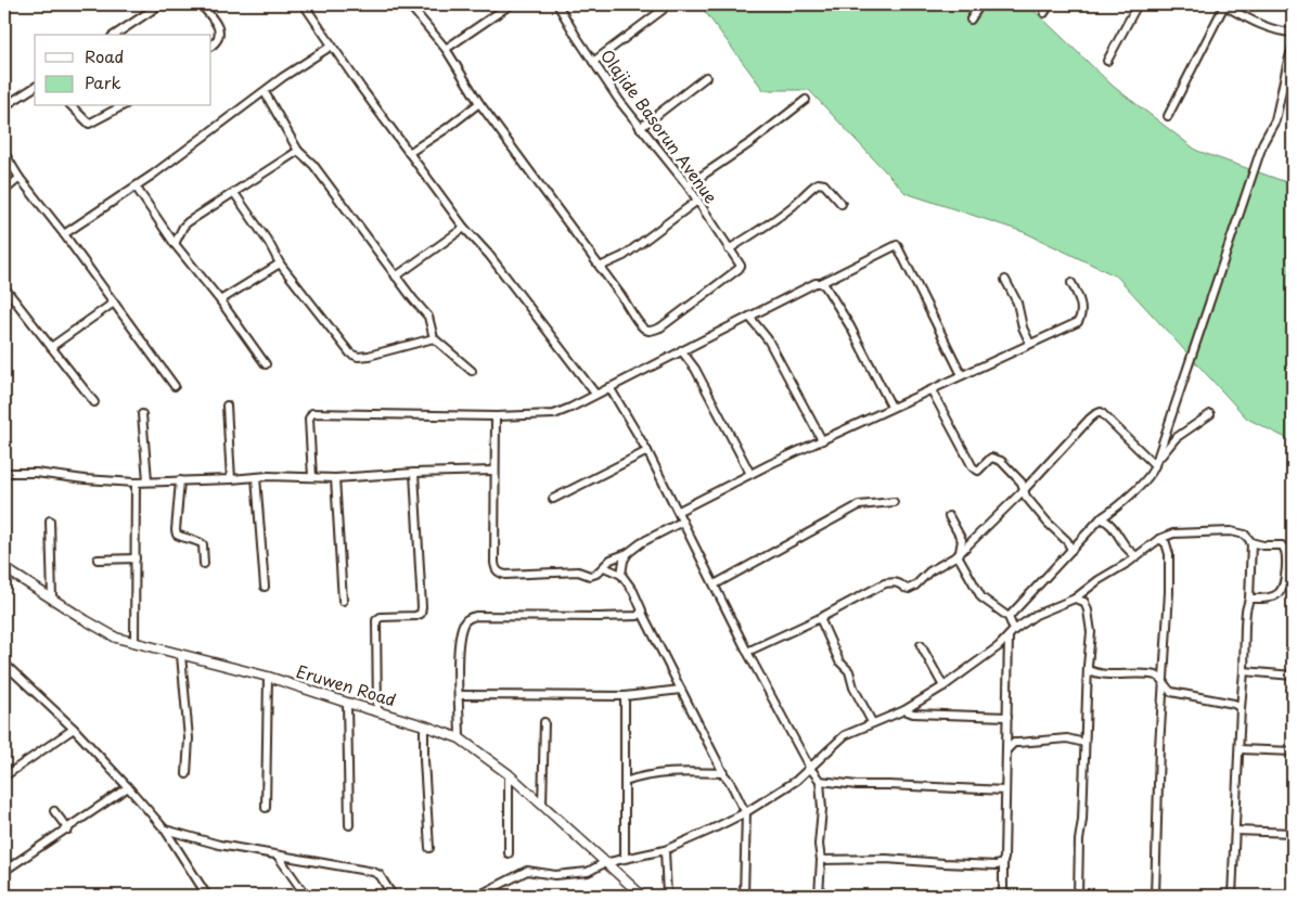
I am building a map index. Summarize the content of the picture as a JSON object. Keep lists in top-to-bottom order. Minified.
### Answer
{"streets":{"street":["Olajide Basorun Avenue","Eruwen Road"]},"legend":["Road","Park"]}
